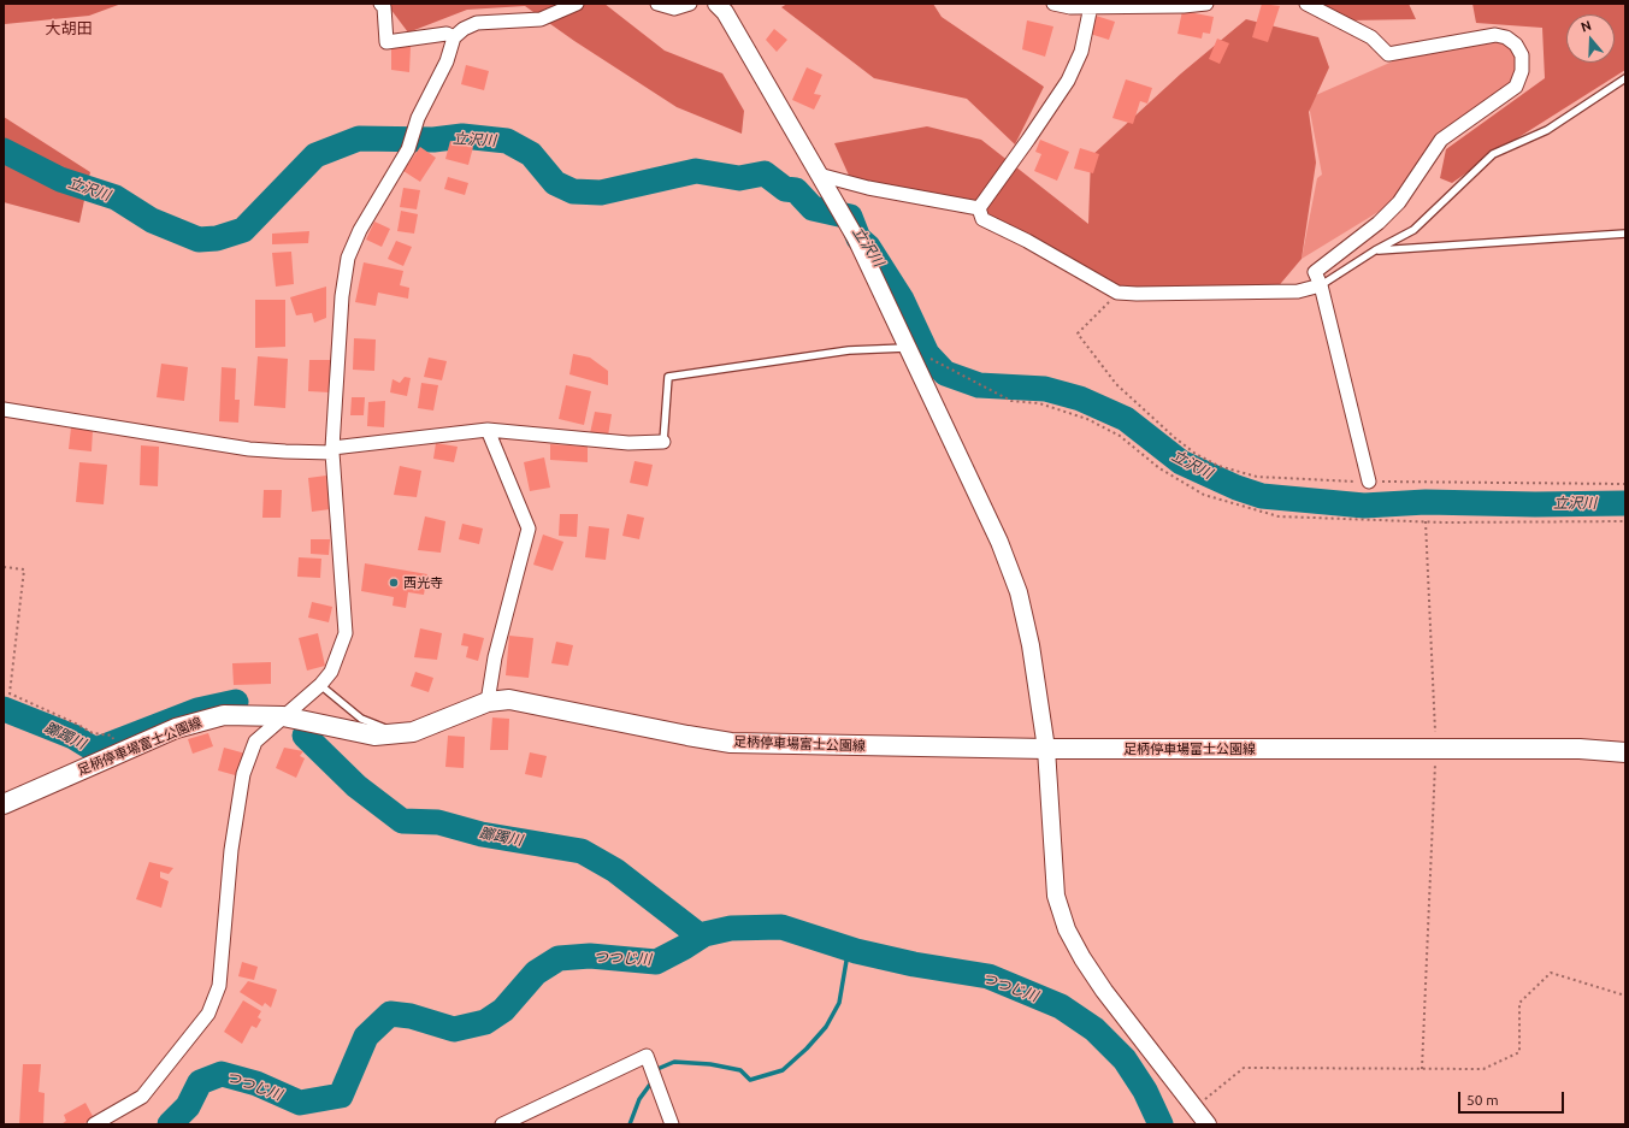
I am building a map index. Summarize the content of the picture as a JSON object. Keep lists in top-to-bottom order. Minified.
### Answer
{"streets":{"main road":["足柄停車場富士公園線"]},"districts":["大胡田"],"water":["立沢川","躑躅川","つつじ川"],"places":["西光寺"],"scale_bar":"50 m","north":"top"}
